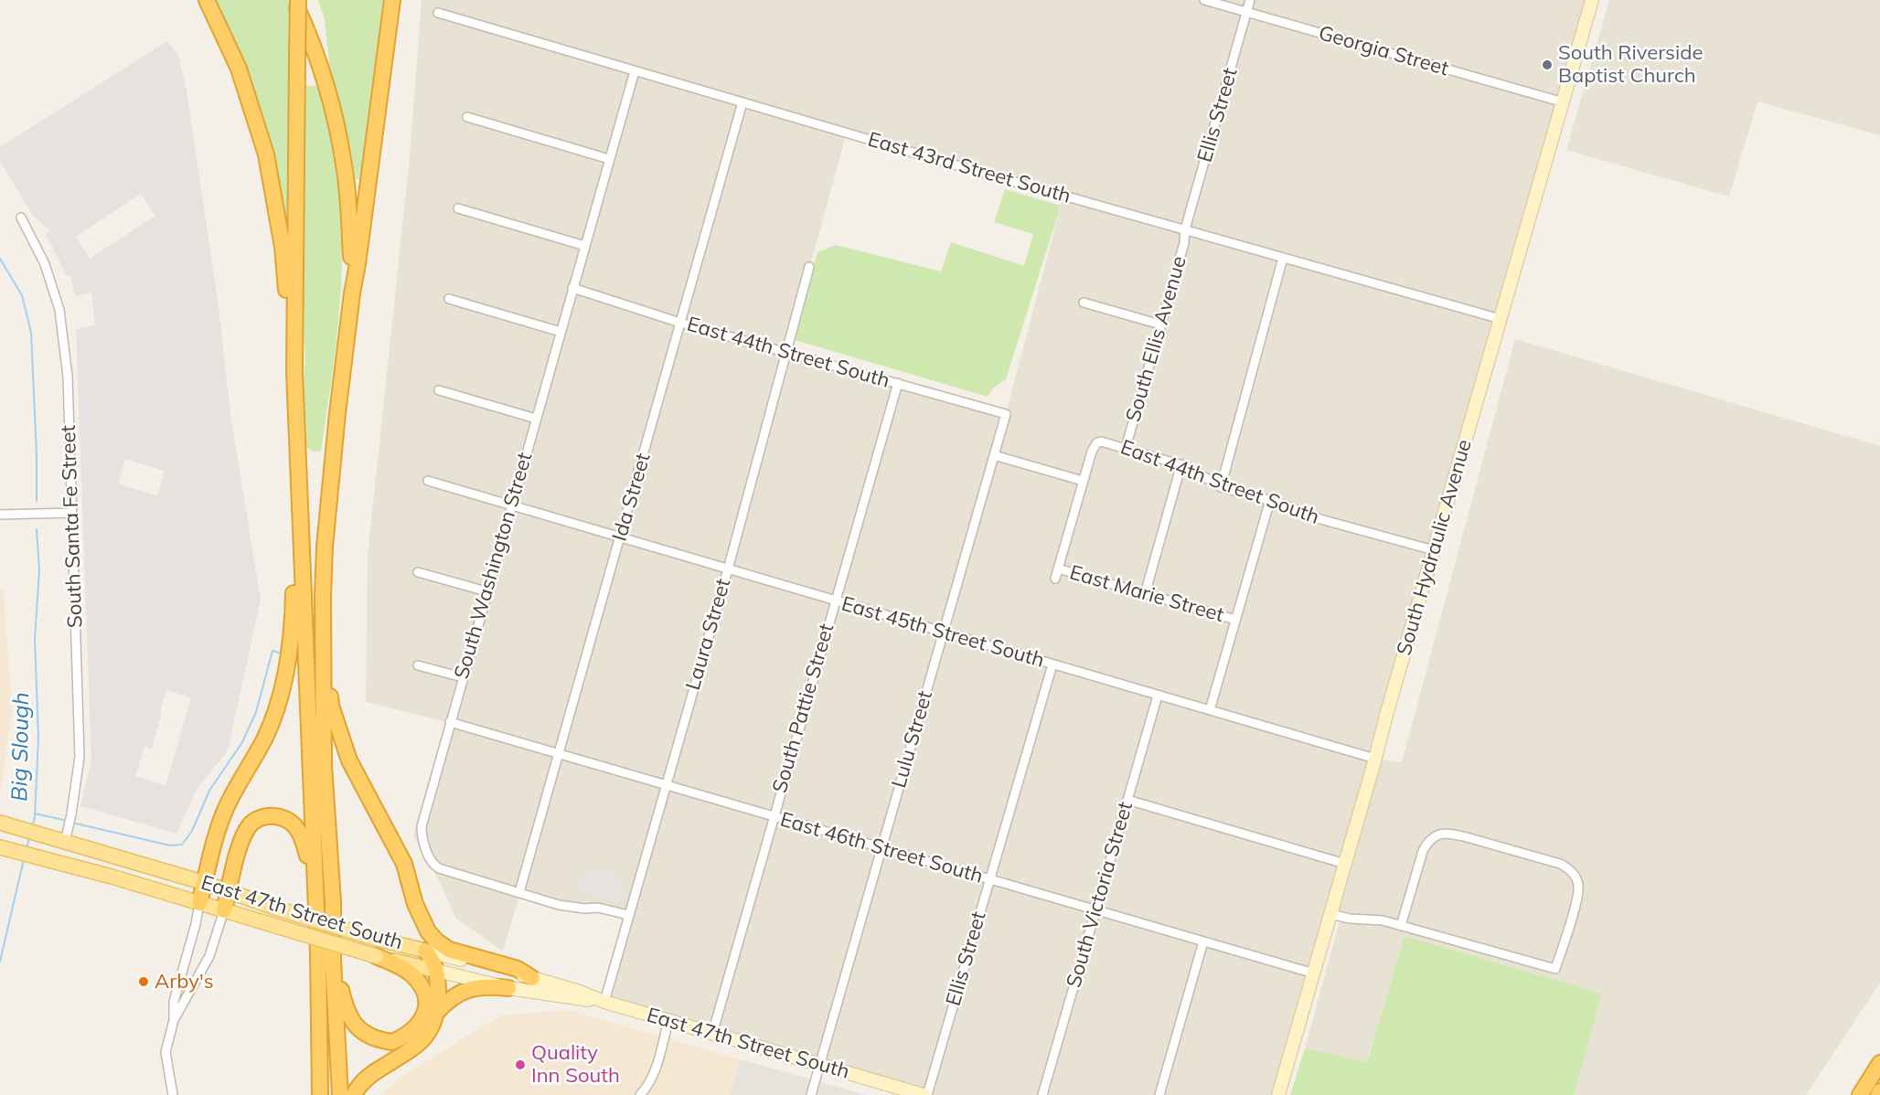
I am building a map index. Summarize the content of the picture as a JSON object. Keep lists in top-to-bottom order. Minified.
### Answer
{"streets":{"main road":["East 47th Street South"],"street":["Georgia Street","Ellis Street","East 43rd Street South","South Ellis Avenue","East 44th Street South","Ida Street","South Santa Fe Street","South Hydraulic Avenue","South Washington Street","East Marie Street","East 45th Street South","Laura Street","South Pattie Street","Lulu Street","East 46th Street South","South Victoria Street"]},"crossings":[["Georgia Street","Ellis Street"],["Georgia Street","South Hydraulic Avenue"],["Ellis Street","East 43rd Street South"],["Ellis Street","South Ellis Avenue"],["Ellis Street","East 45th Street South"],["Ellis Street","East 46th Street South"],["Ellis Street","East 47th Street South"],["East 43rd Street South","South Ellis Avenue"],["East 43rd Street South","Ida Street"],["East 43rd Street South","South Hydraulic Avenue"],["East 43rd Street South","South Washington Street"],["South Ellis Avenue","East 44th Street South"],["East 44th Street South","Ida Street"],["East 44th Street South","South Hydraulic Avenue"],["East 44th Street South","South Washington Street"],["East 44th Street South","Laura Street"],["East 44th Street South","South Pattie Street"],["East 44th Street South","Lulu Street"],["Ida Street","South Washington Street"],["Ida Street","East 45th Street South"],["Ida Street","East 46th Street South"],["South Santa Fe Street","East 47th Street South"],["South Hydraulic Avenue","East 45th Street South"],["South Hydraulic Avenue","East 46th Street South"],["South Washington Street","East 45th Street South"],["South Washington Street","Laura Street"],["South Washington Street","East 46th Street South"],["East 45th Street South","Laura Street"],["East 45th Street South","South Pattie Street"],["East 45th Street South","Lulu Street"],["East 45th Street South","South Victoria Street"],["Laura Street","East 46th Street South"],["Laura Street","East 47th Street South"],["South Pattie Street","East 46th Street South"],["South Pattie Street","East 47th Street South"],["Lulu Street","East 46th Street South"],["Lulu Street","East 47th Street South"],["East 46th Street South","South Victoria Street"]],"water":["Big Slough"],"places":["South Riverside Baptist Church","Arby's","Quality Inn South"]}
